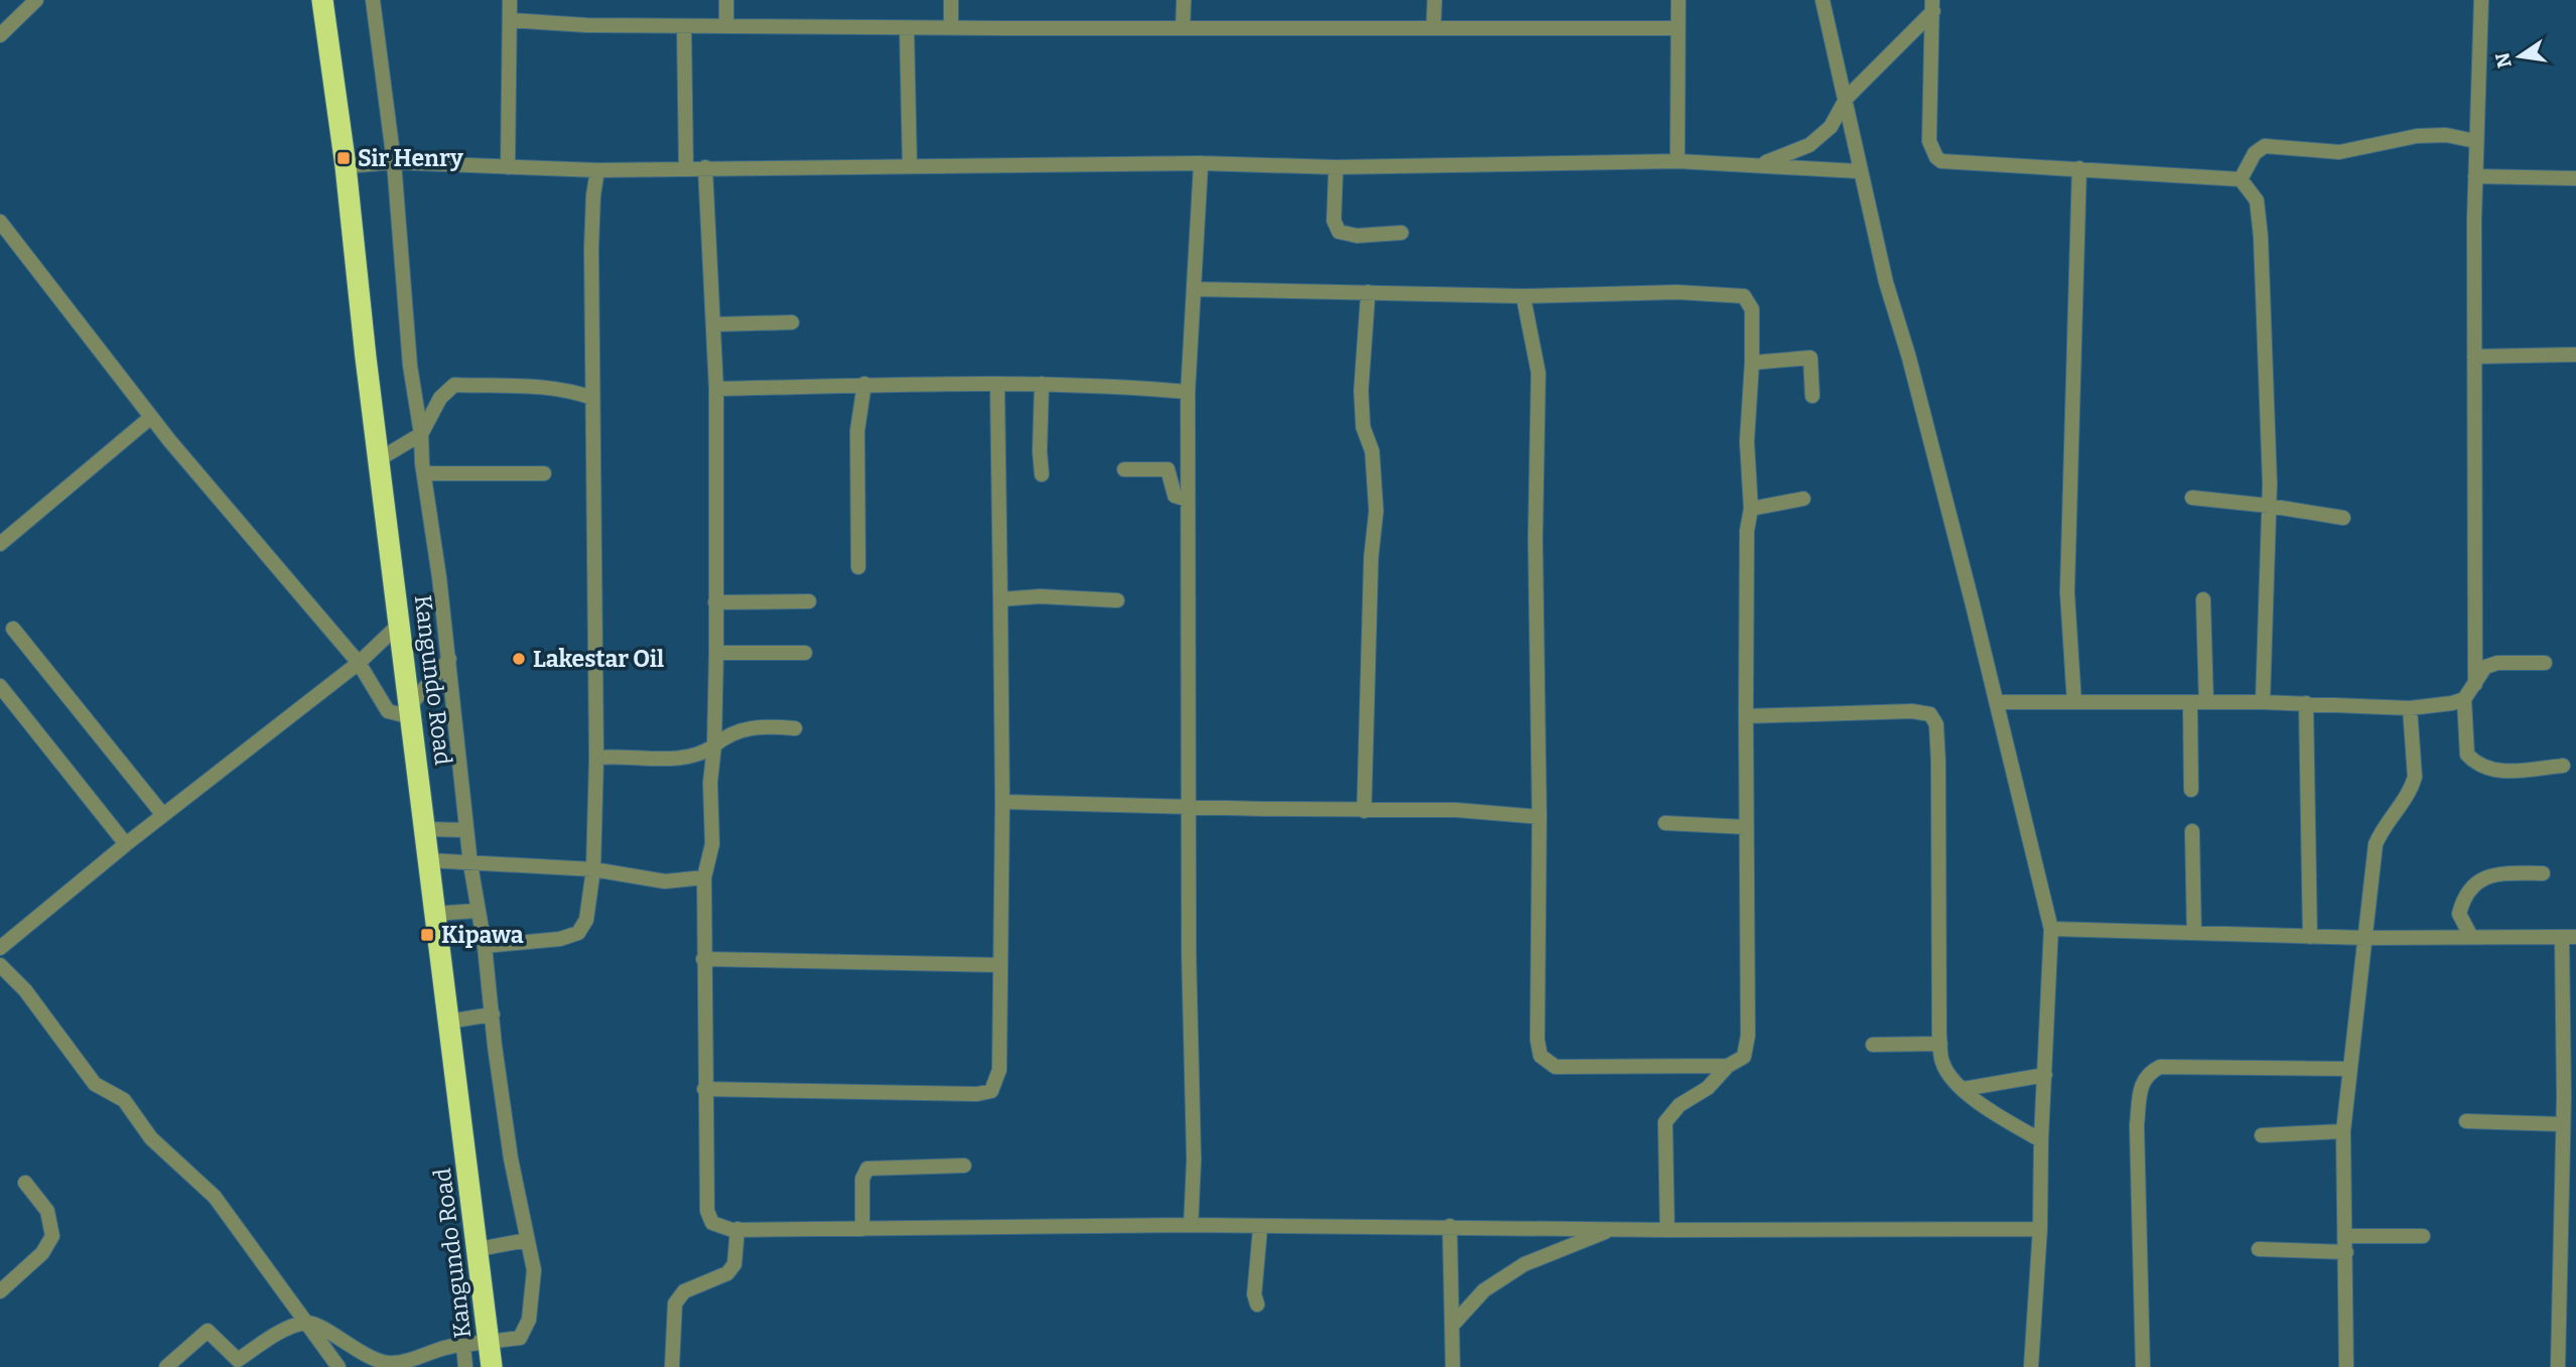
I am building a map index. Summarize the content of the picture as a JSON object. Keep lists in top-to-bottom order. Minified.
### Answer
{"streets":{"highway":["Kangundo Road"]},"places":{"transit":["Sir Henry","Kipawa"],"other":["Lakestar Oil"]},"north":"left"}
